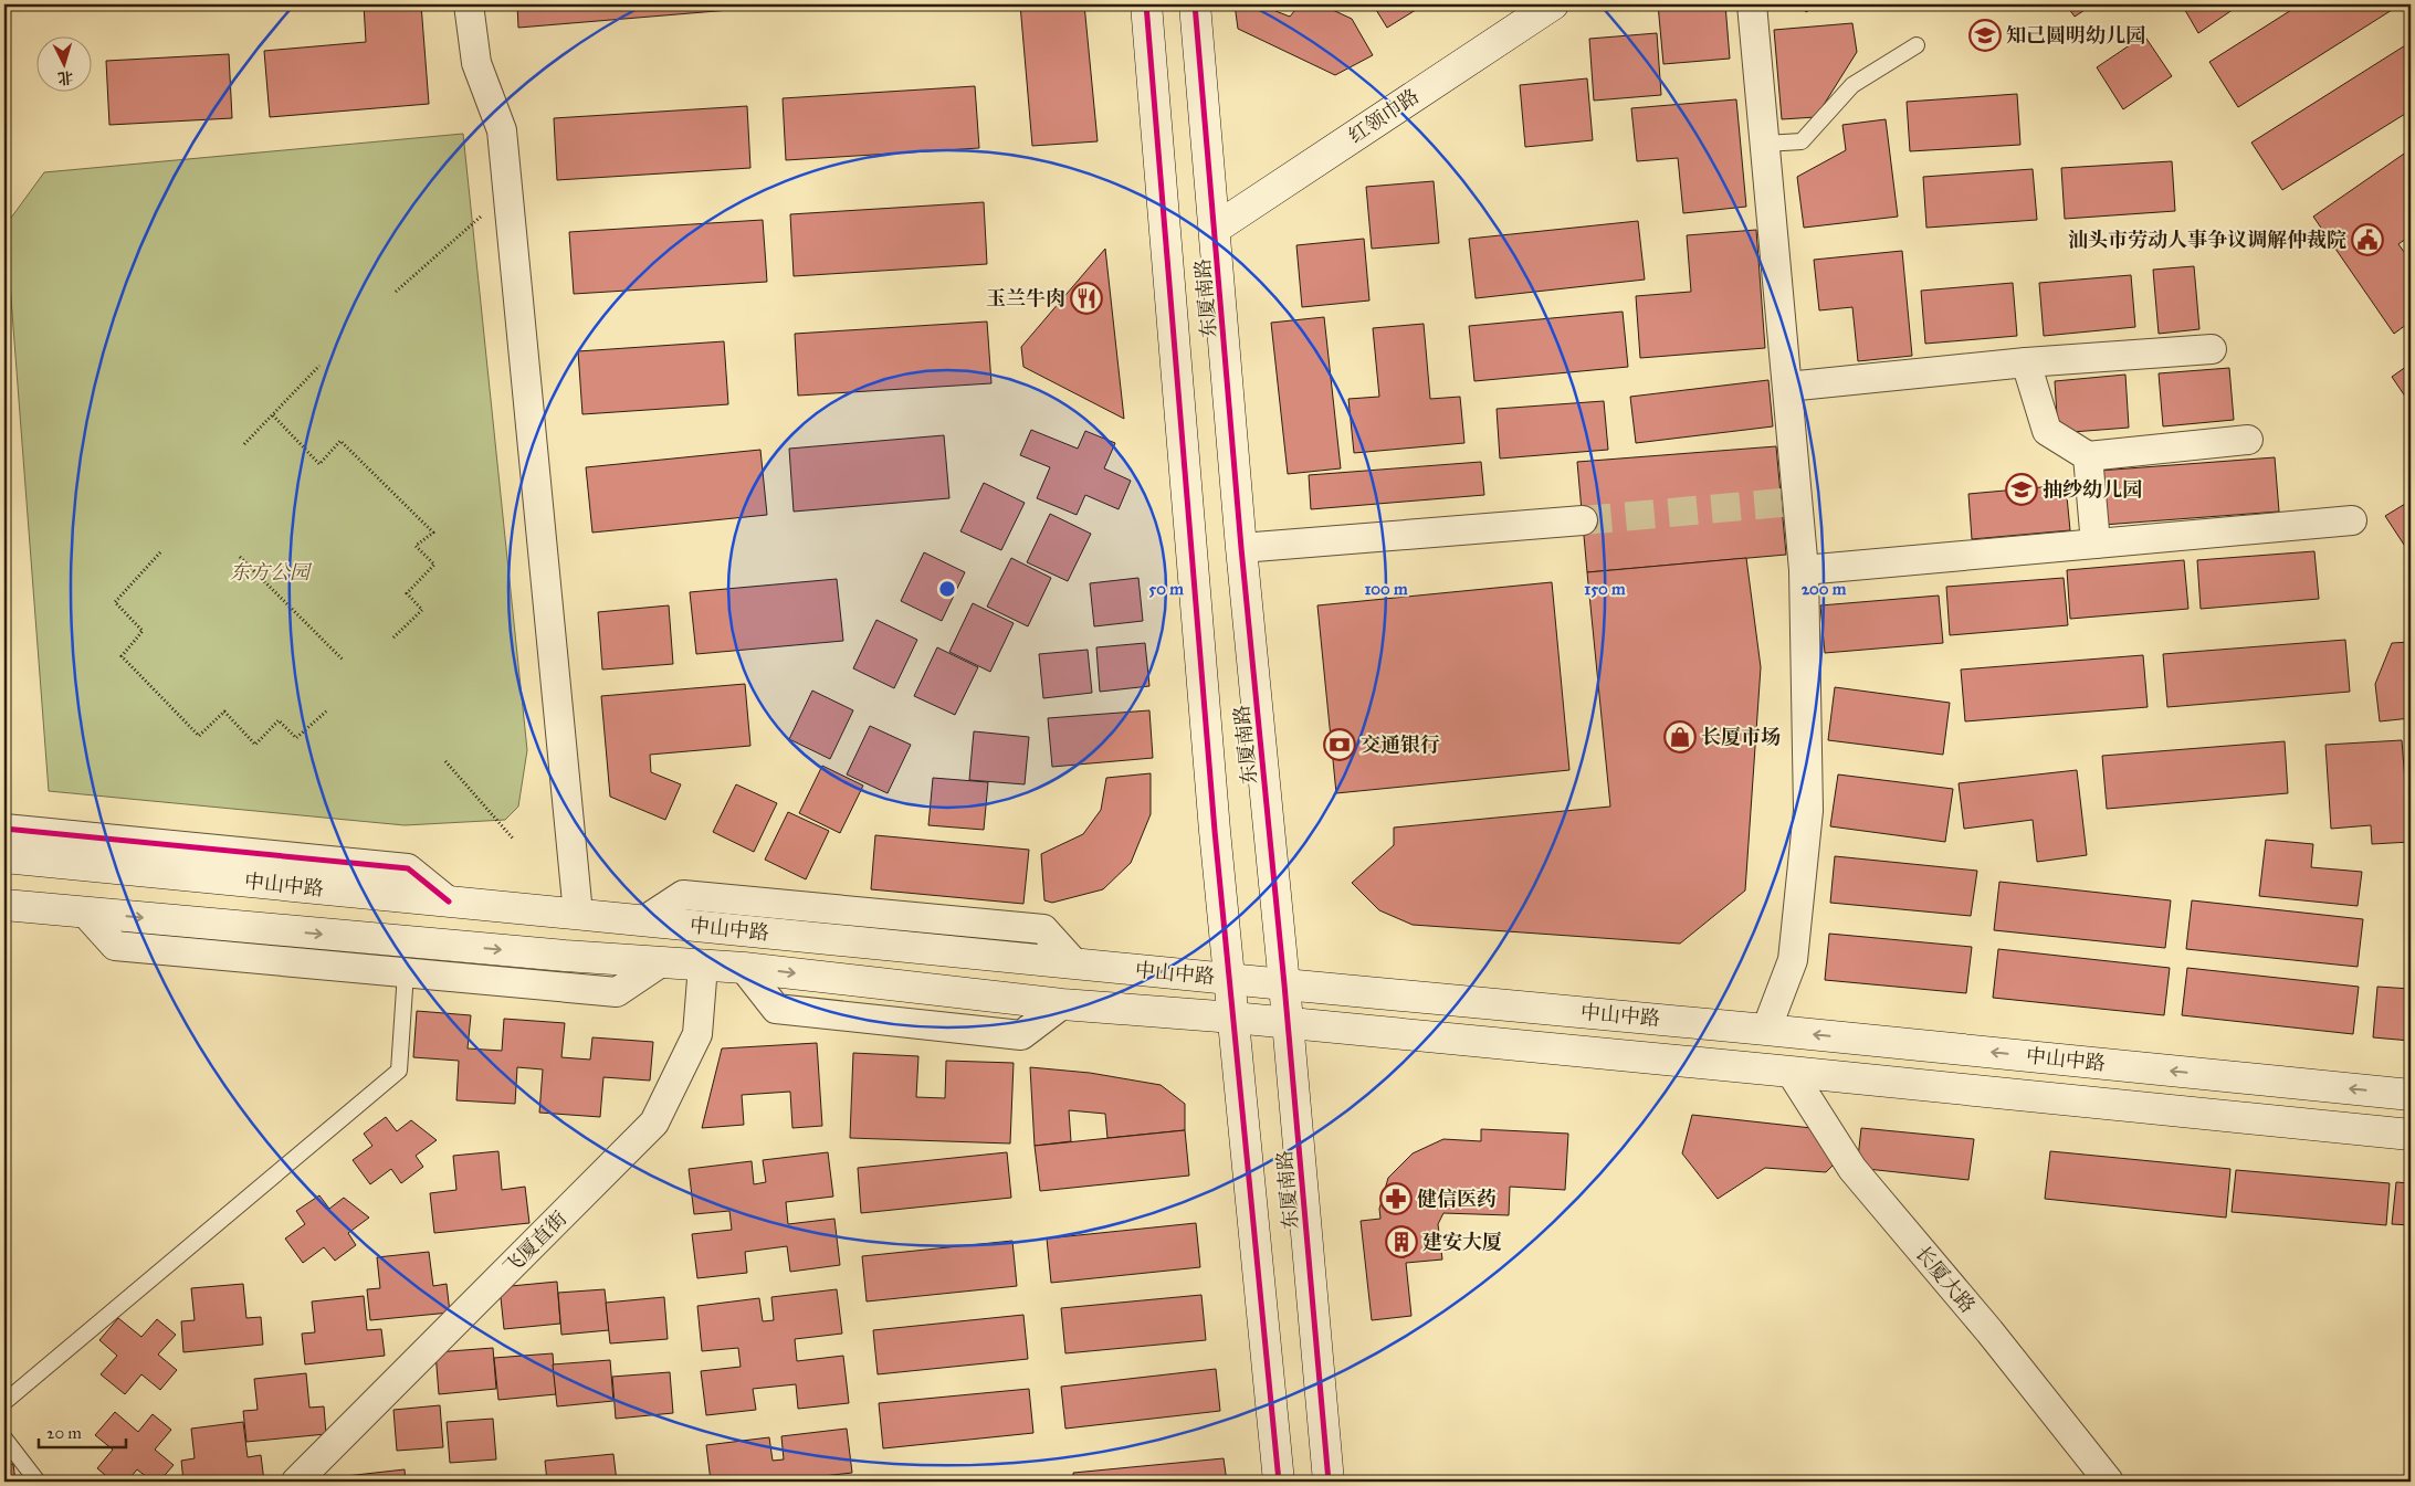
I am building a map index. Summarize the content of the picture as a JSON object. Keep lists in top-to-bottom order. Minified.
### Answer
{"streets":{"main road":["红领巾路","东厦南路","中山中路"],"street":["飞厦直街","长厦大路"]},"crossings":[["红领巾路","东厦南路"],["东厦南路","中山中路"],["中山中路","飞厦直街"],["中山中路","长厦大路"]],"parks":["东方公园"],"places":{"school or university":["知己圆明幼儿园","抽纱幼儿园"],"public building":["汕头市劳动人事争议调解仲裁院"],"restaurant":["玉兰牛肉"],"shop":["长厦市场"],"bank":["交通银行"],"pharmacy":["健信医药"],"building":["建安大厦"]},"scale_bar":"20 m","north":"bottom","rings":["50 m","100 m","150 m","200 m"]}
